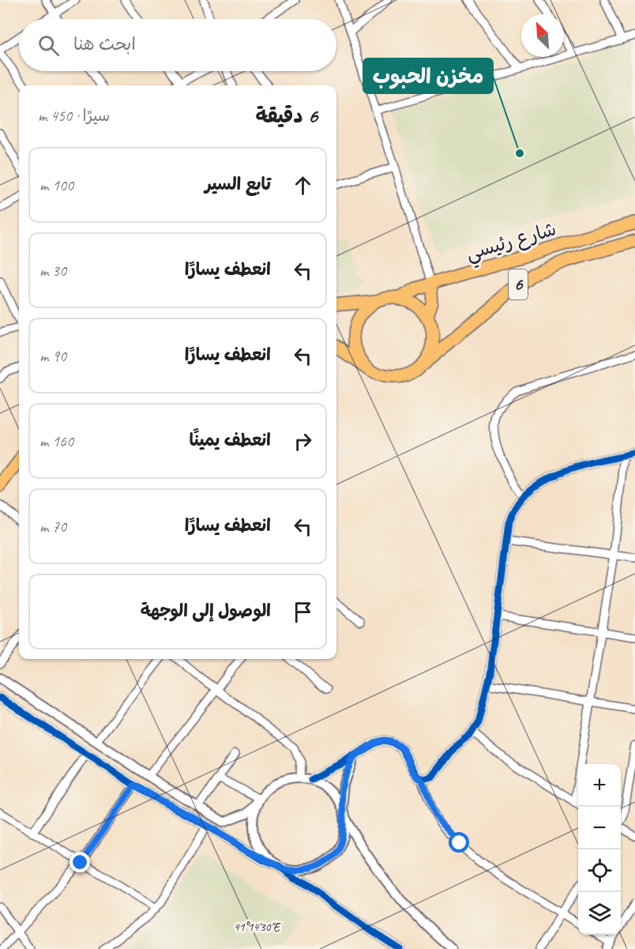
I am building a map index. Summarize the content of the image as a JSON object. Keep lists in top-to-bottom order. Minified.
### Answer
{"streets":{"highway":["شارع رئيسي","6"]},"places":["مخزن الحبوب"],"north":"top left","page":{"search":"ابحث هنا","heading":["6 دقيقة","سيرًا · 450 m"],"list":[["تابع السير","100 m"],["انعطف يسارًا","30 m"],["انعطف يسارًا","90 m"],["انعطف يمينًا","160 m"],["انعطف يسارًا","70 m"],"الوصول إلى الوجهة"],"map_buttons":["+","−"]},"coordinates":["41°14'30\"E"]}
